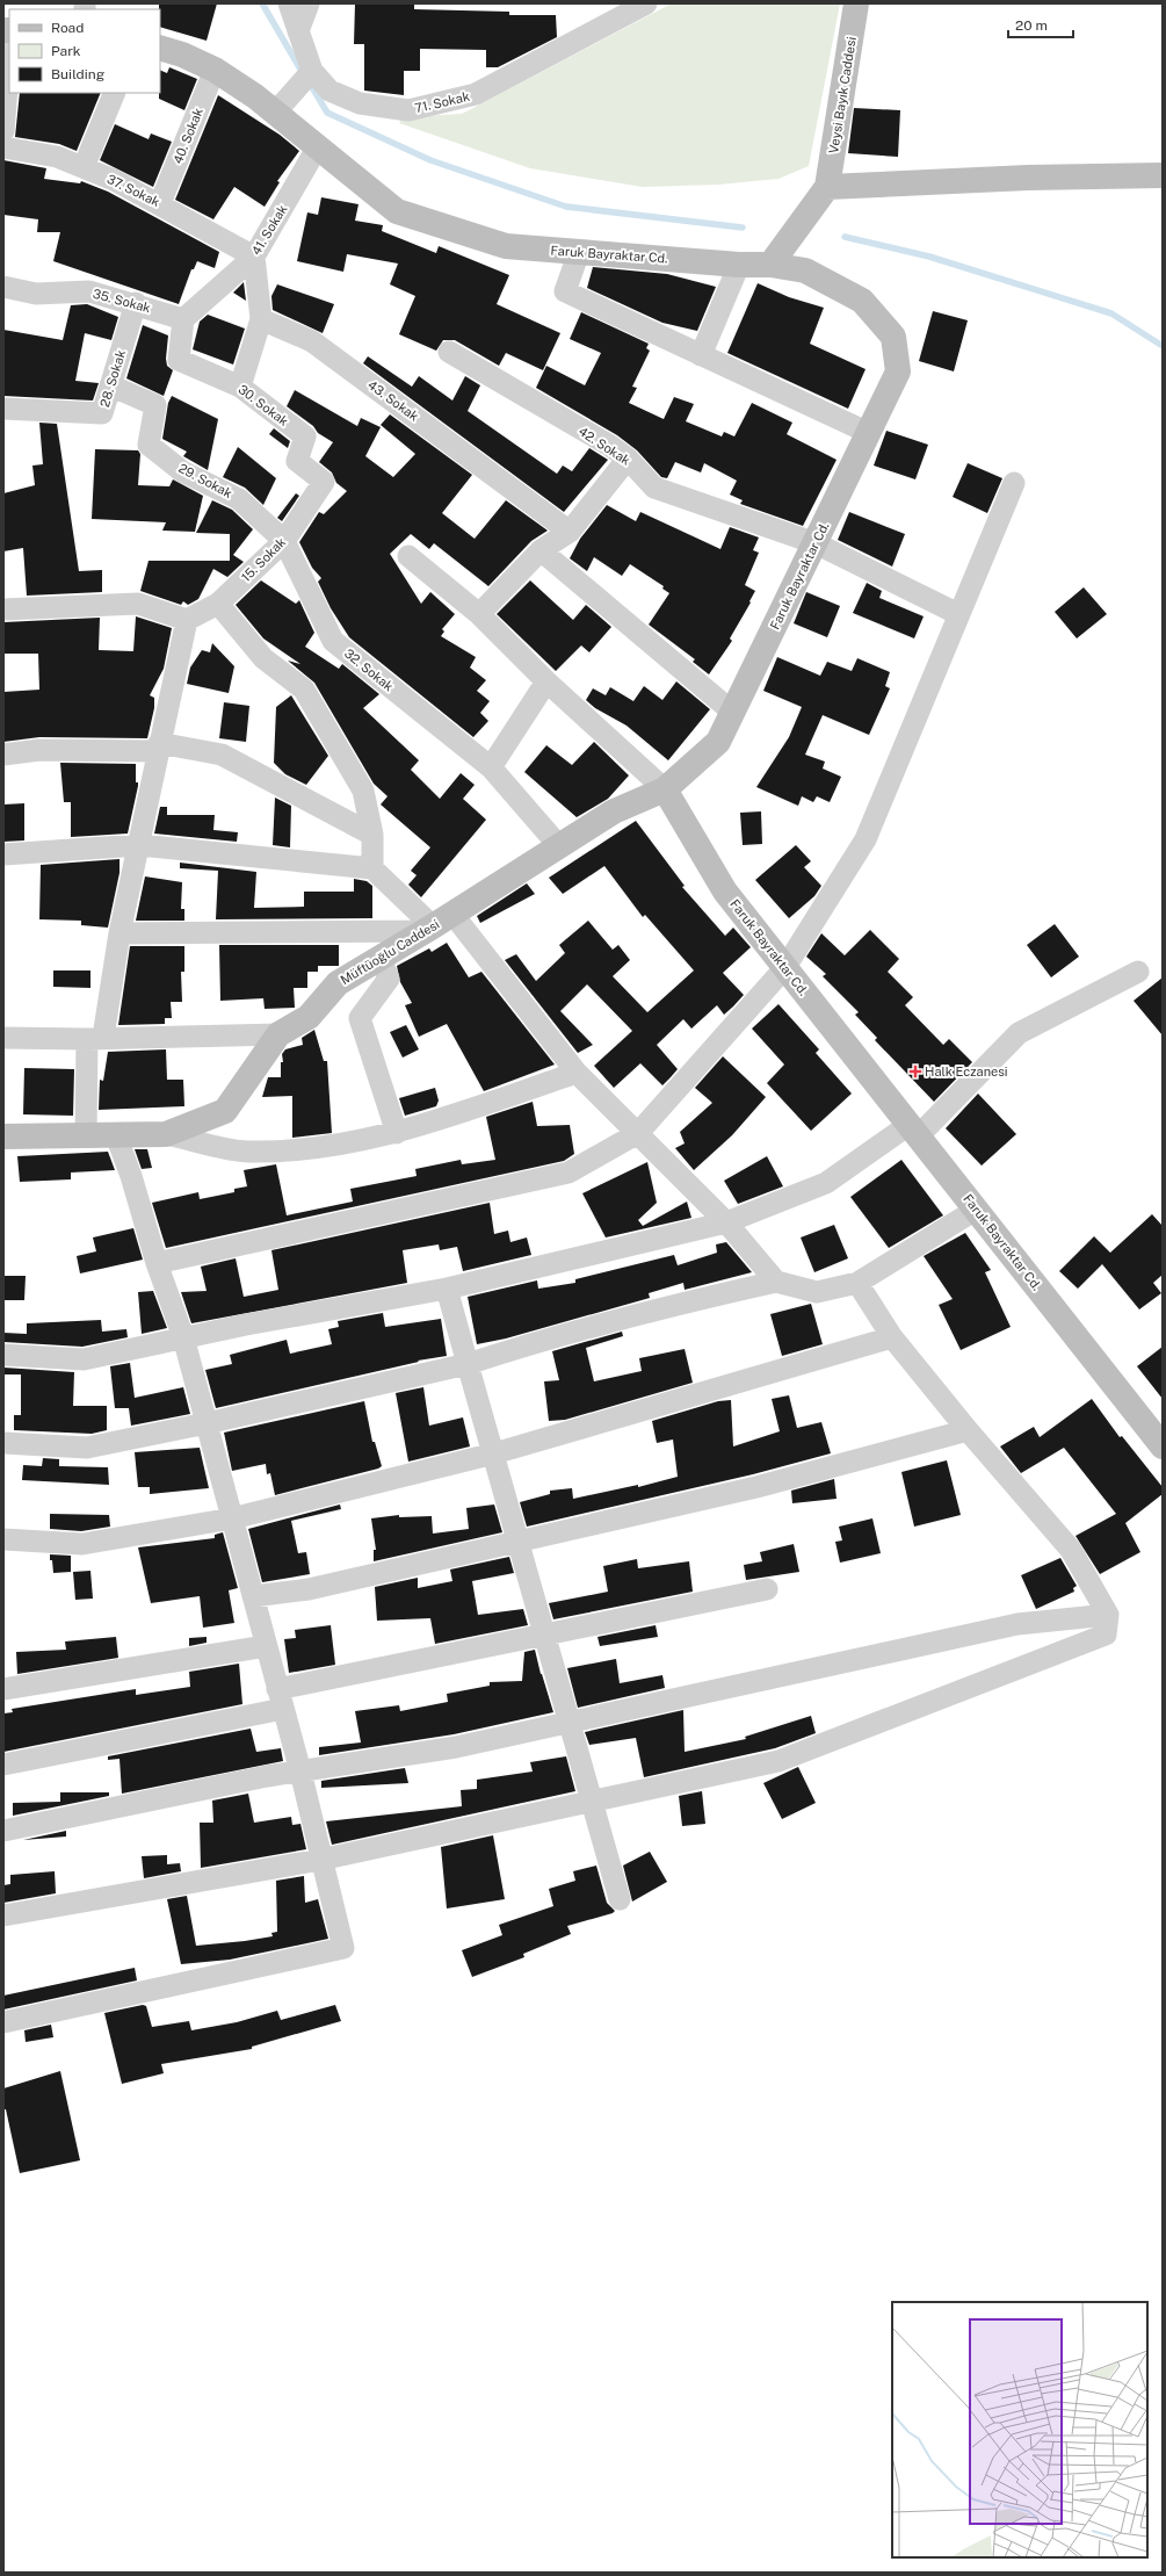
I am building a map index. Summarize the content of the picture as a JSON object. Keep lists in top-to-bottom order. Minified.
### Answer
{"streets":{"street":["Veysi Bayık Caddesi","71. Sokak","40. Sokak","37. Sokak","41. Sokak","Faruk Bayraktar Cd.","35. Sokak","28. Sokak","43. Sokak","30. Sokak","42. Sokak","29. Sokak","15. Sokak","32. Sokak","Müftüoğlu Caddesi"]},"crossings":[["40. Sokak","37. Sokak"],["40. Sokak","Faruk Bayraktar Cd."],["37. Sokak","41. Sokak"],["41. Sokak","Faruk Bayraktar Cd."],["41. Sokak","35. Sokak"],["41. Sokak","30. Sokak"],["Faruk Bayraktar Cd.","42. Sokak"],["Faruk Bayraktar Cd.","Müftüoğlu Caddesi"],["35. Sokak","28. Sokak"],["35. Sokak","30. Sokak"],["28. Sokak","29. Sokak"],["30. Sokak","15. Sokak"],["29. Sokak","15. Sokak"],["29. Sokak","32. Sokak"],["15. Sokak","32. Sokak"],["32. Sokak","Müftüoğlu Caddesi"]],"places":{"health":["Halk Eczanesi"]},"legend":["Road","Park","Building"],"scale_bar":"20 m"}
